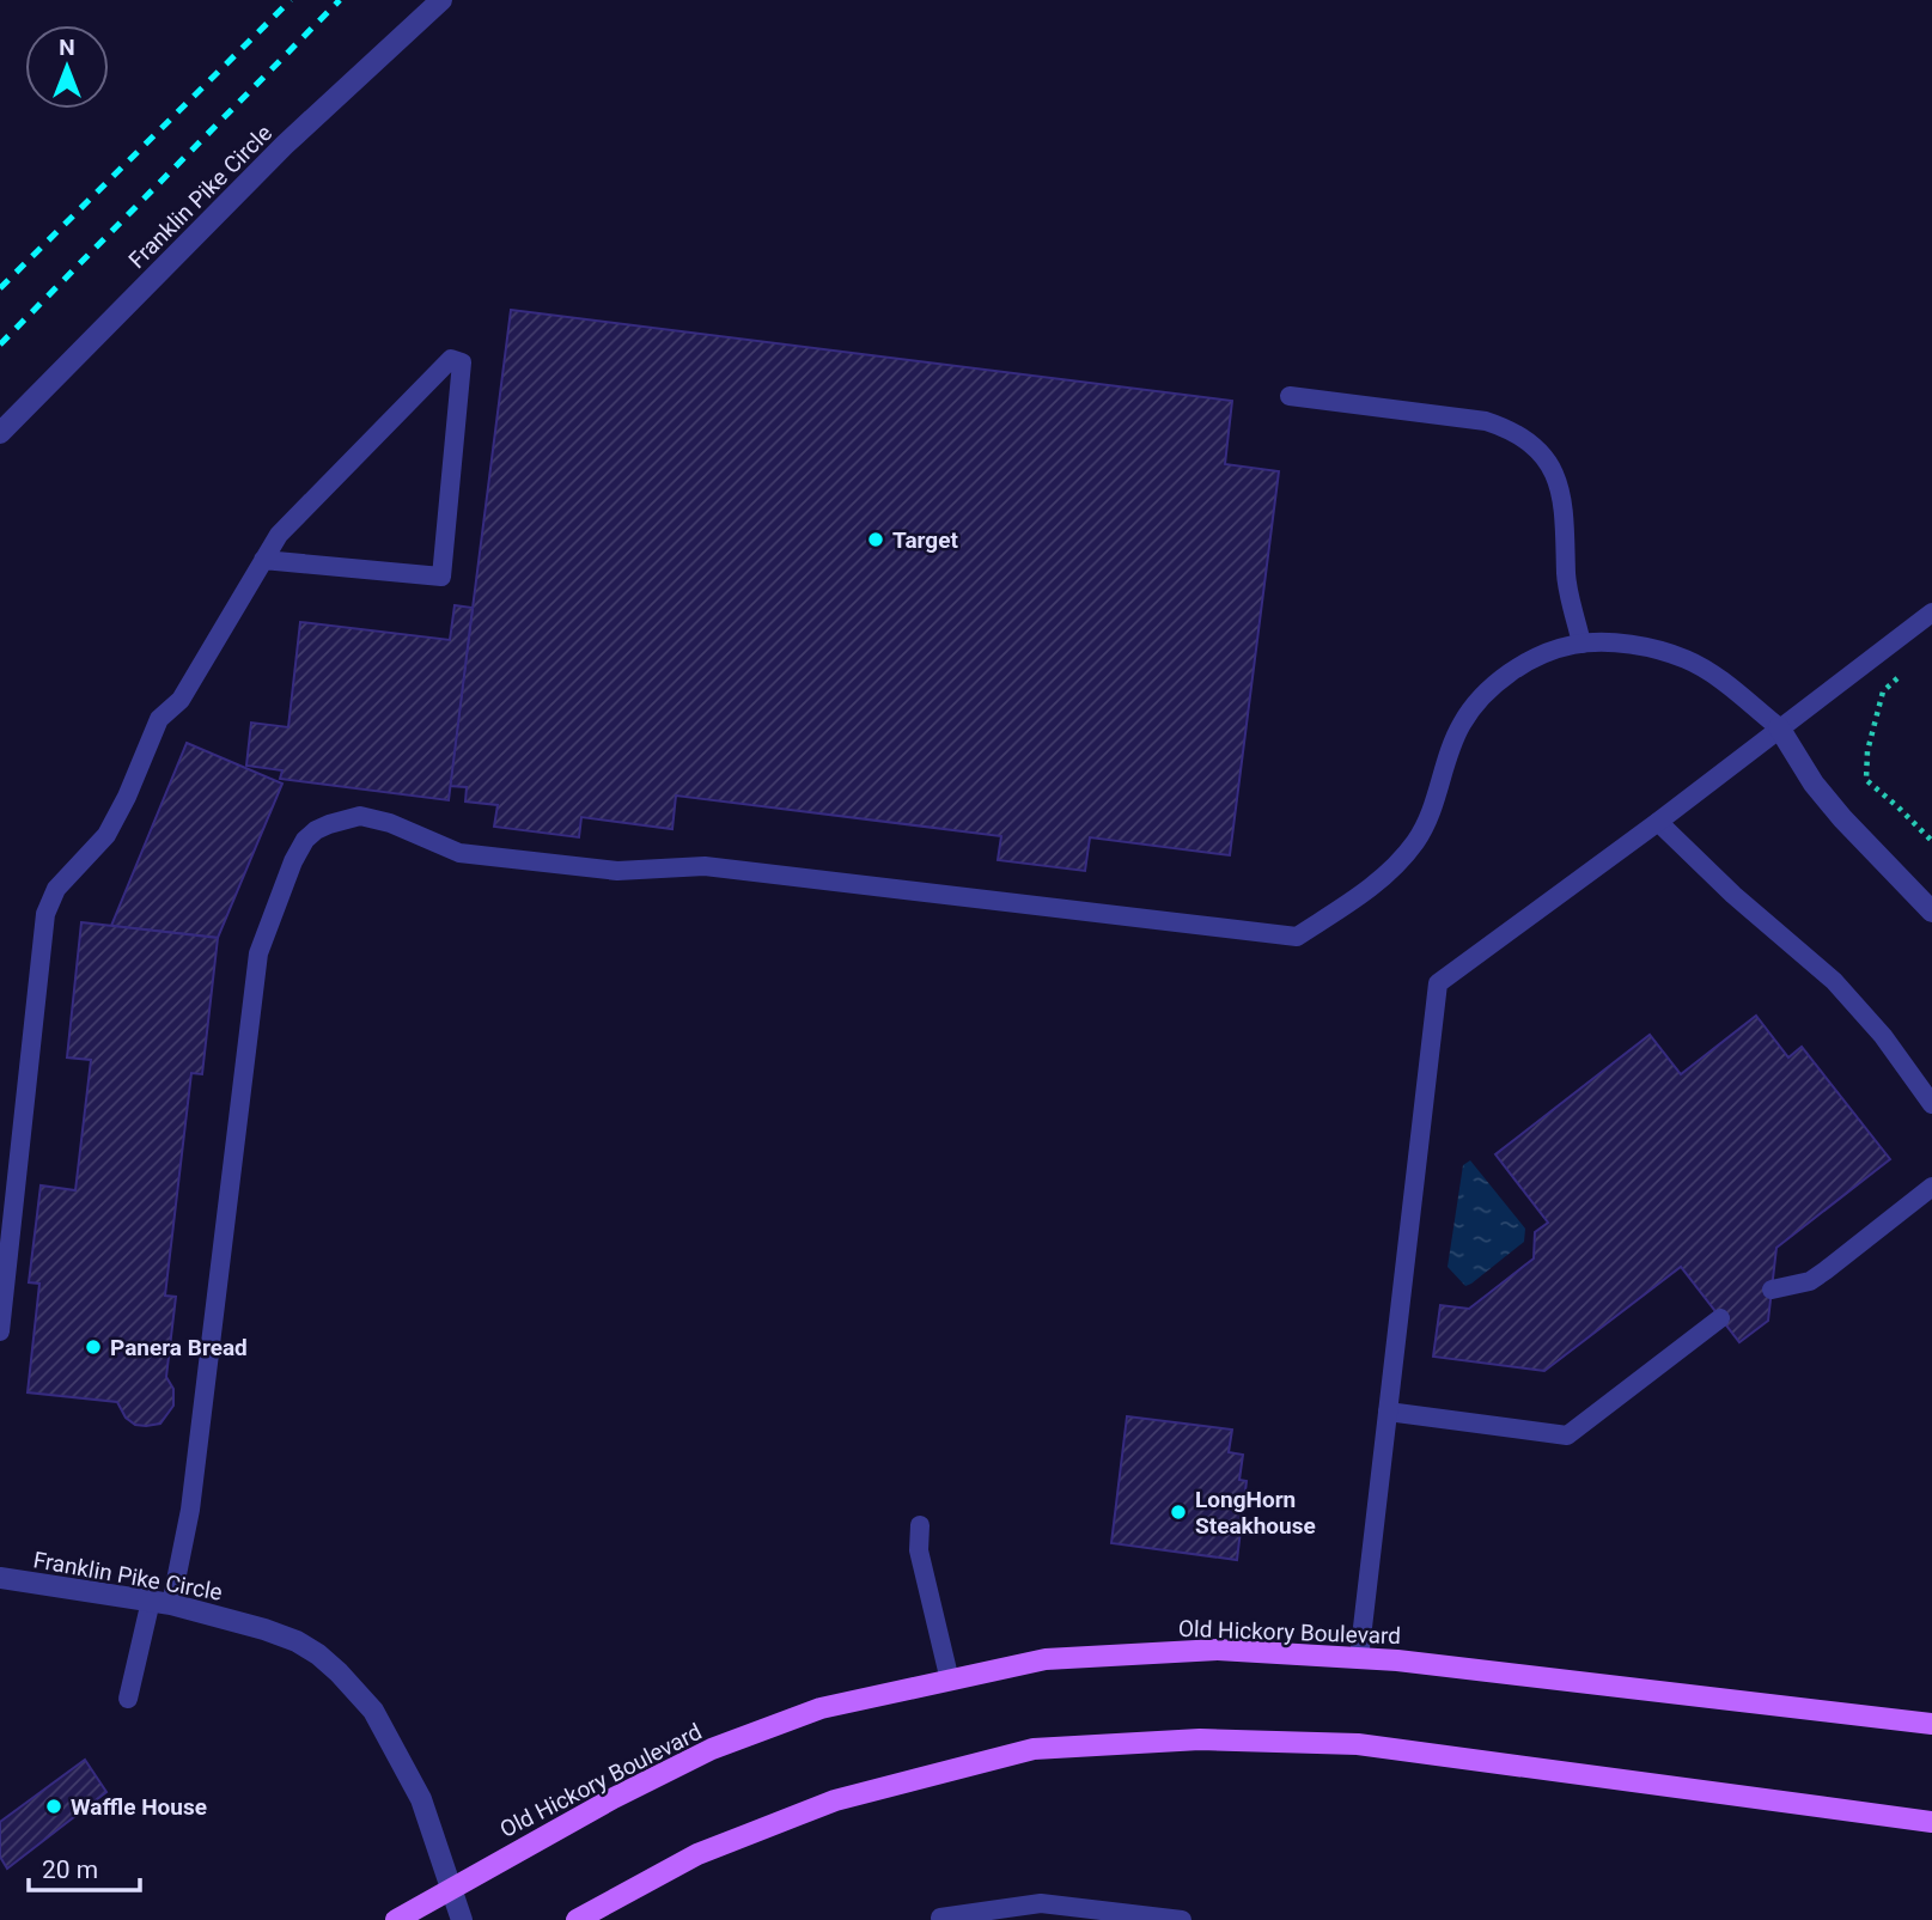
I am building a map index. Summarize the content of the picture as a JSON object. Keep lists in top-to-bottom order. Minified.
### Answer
{"streets":{"main road":["Old Hickory Boulevard"],"street":["Franklin Pike Circle"]},"crossings":[["Franklin Pike Circle","Old Hickory Boulevard"]],"places":["Target","Panera Bread","LongHorn Steakhouse","Waffle House"],"scale_bar":"20 m","north":"top"}
